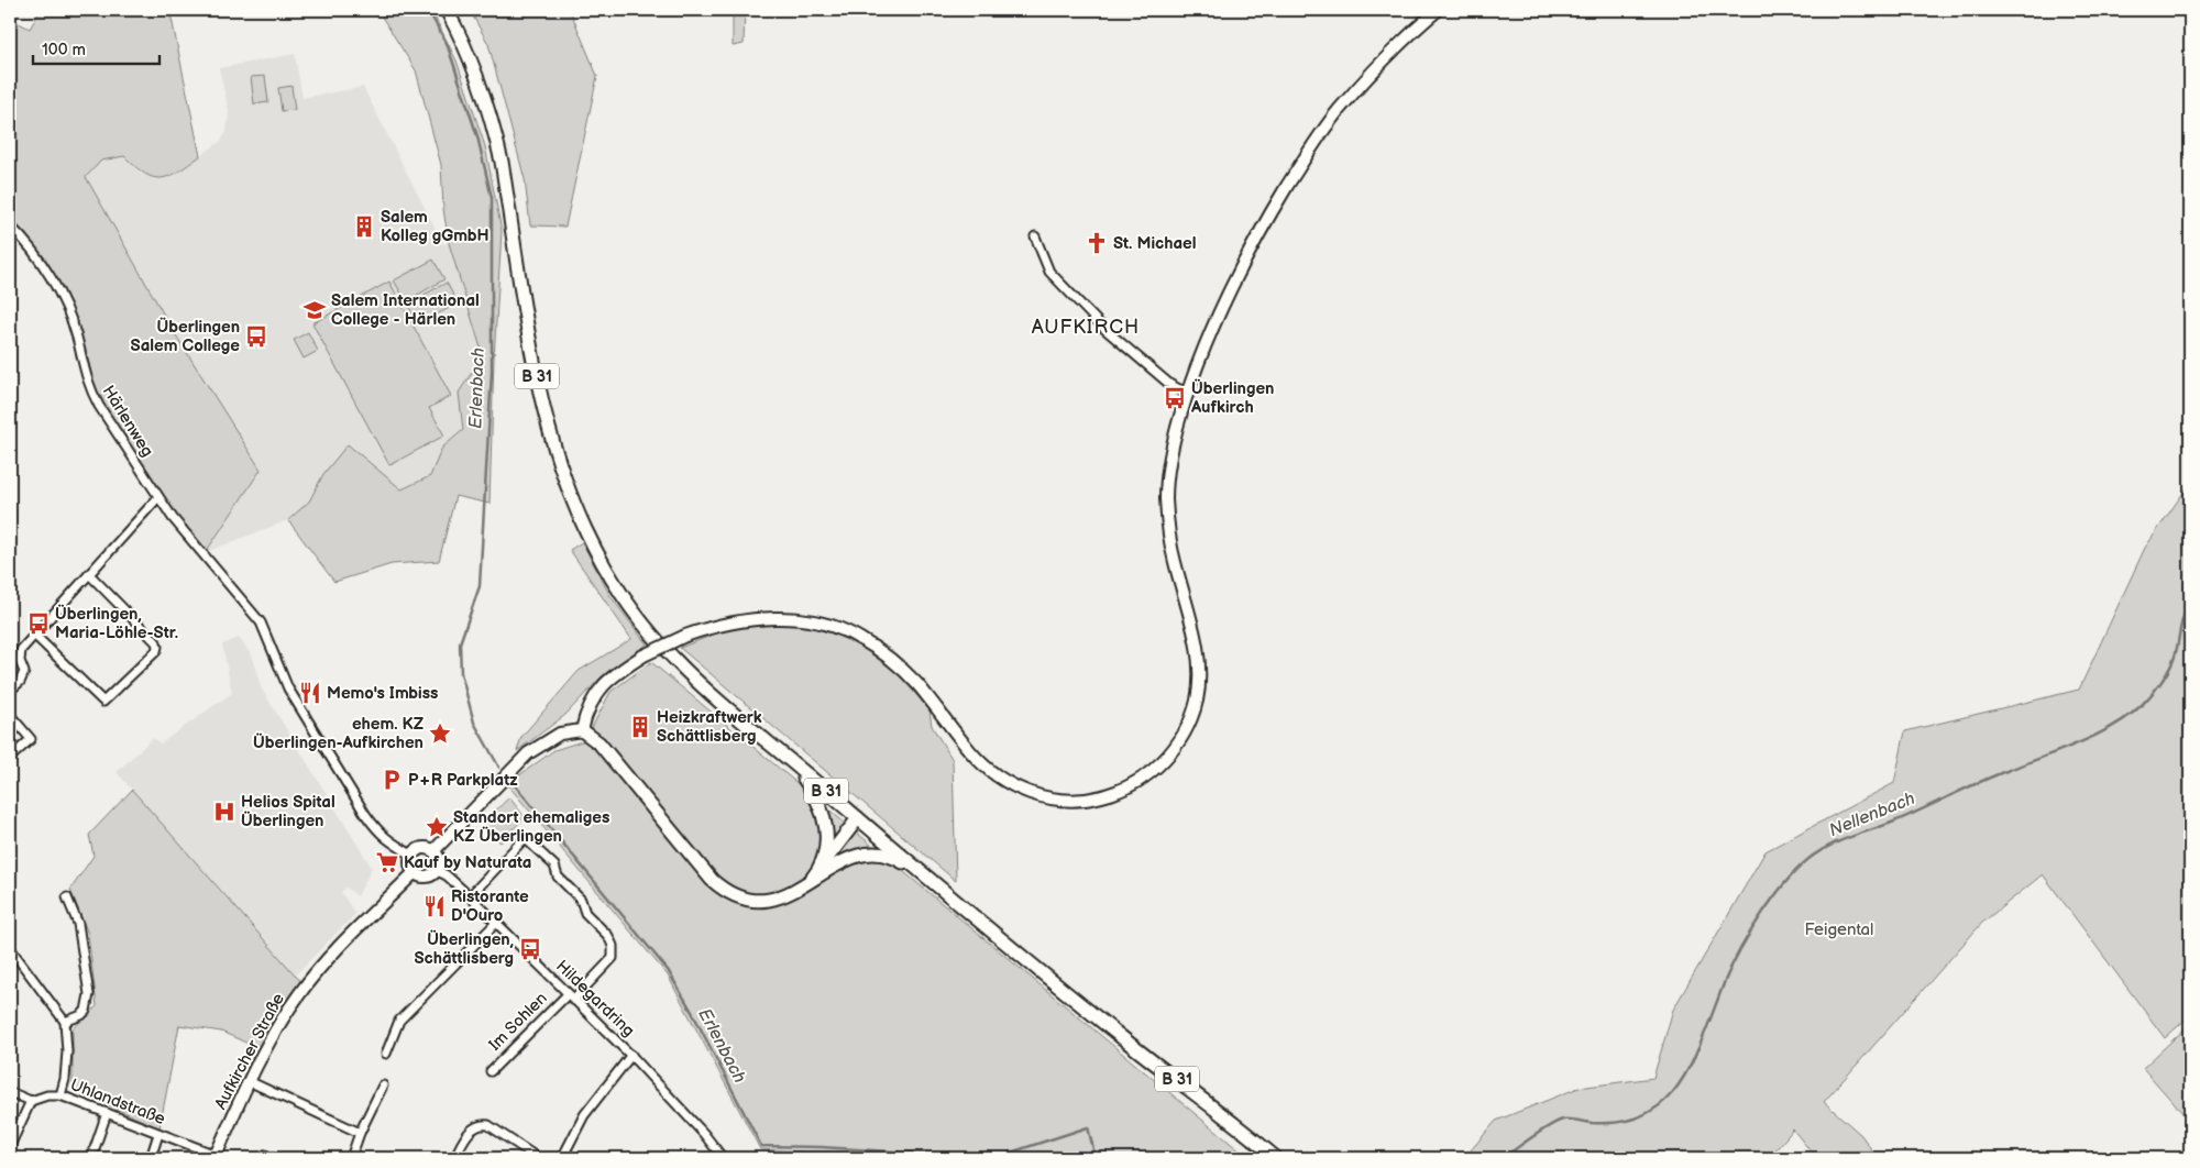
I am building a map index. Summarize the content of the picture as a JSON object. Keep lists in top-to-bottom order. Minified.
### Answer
{"streets":{"main road":["B 31"],"street":["Härlenweg","Hildegardring","Im Sohlen","Aufkircher Straße","Uhlandstraße"]},"crossings":[["Härlenweg","Hildegardring"],["Härlenweg","Aufkircher Straße"],["Hildegardring","Im Sohlen"],["Hildegardring","Aufkircher Straße"],["Aufkircher Straße","Uhlandstraße"]],"districts":["AUFKIRCH"],"water":["Erlenbach","Nellenbach"],"parks":["Feigental"],"places":{"building":["Salem Kolleg gGmbH","Heizkraftwerk Schättlisberg"],"church":["St. Michael"],"school or university":["Salem International College - Härlen"],"bus stop":["Überlingen Salem College","Überlingen Aufkirch","Überlingen, Maria-Löhle-Str.","Überlingen, Schättlisberg"],"restaurant":["Memo's Imbiss","Ristorante D'Ouro"],"place":["ehem. KZ Überlingen-Aufkirchen","Standort ehemaliges KZ Überlingen"],"parking":["P+R Parkplatz"],"hospital":["Helios Spital Überlingen"],"supermarket":["Kauf by Naturata"]},"scale_bar":"100 m"}
